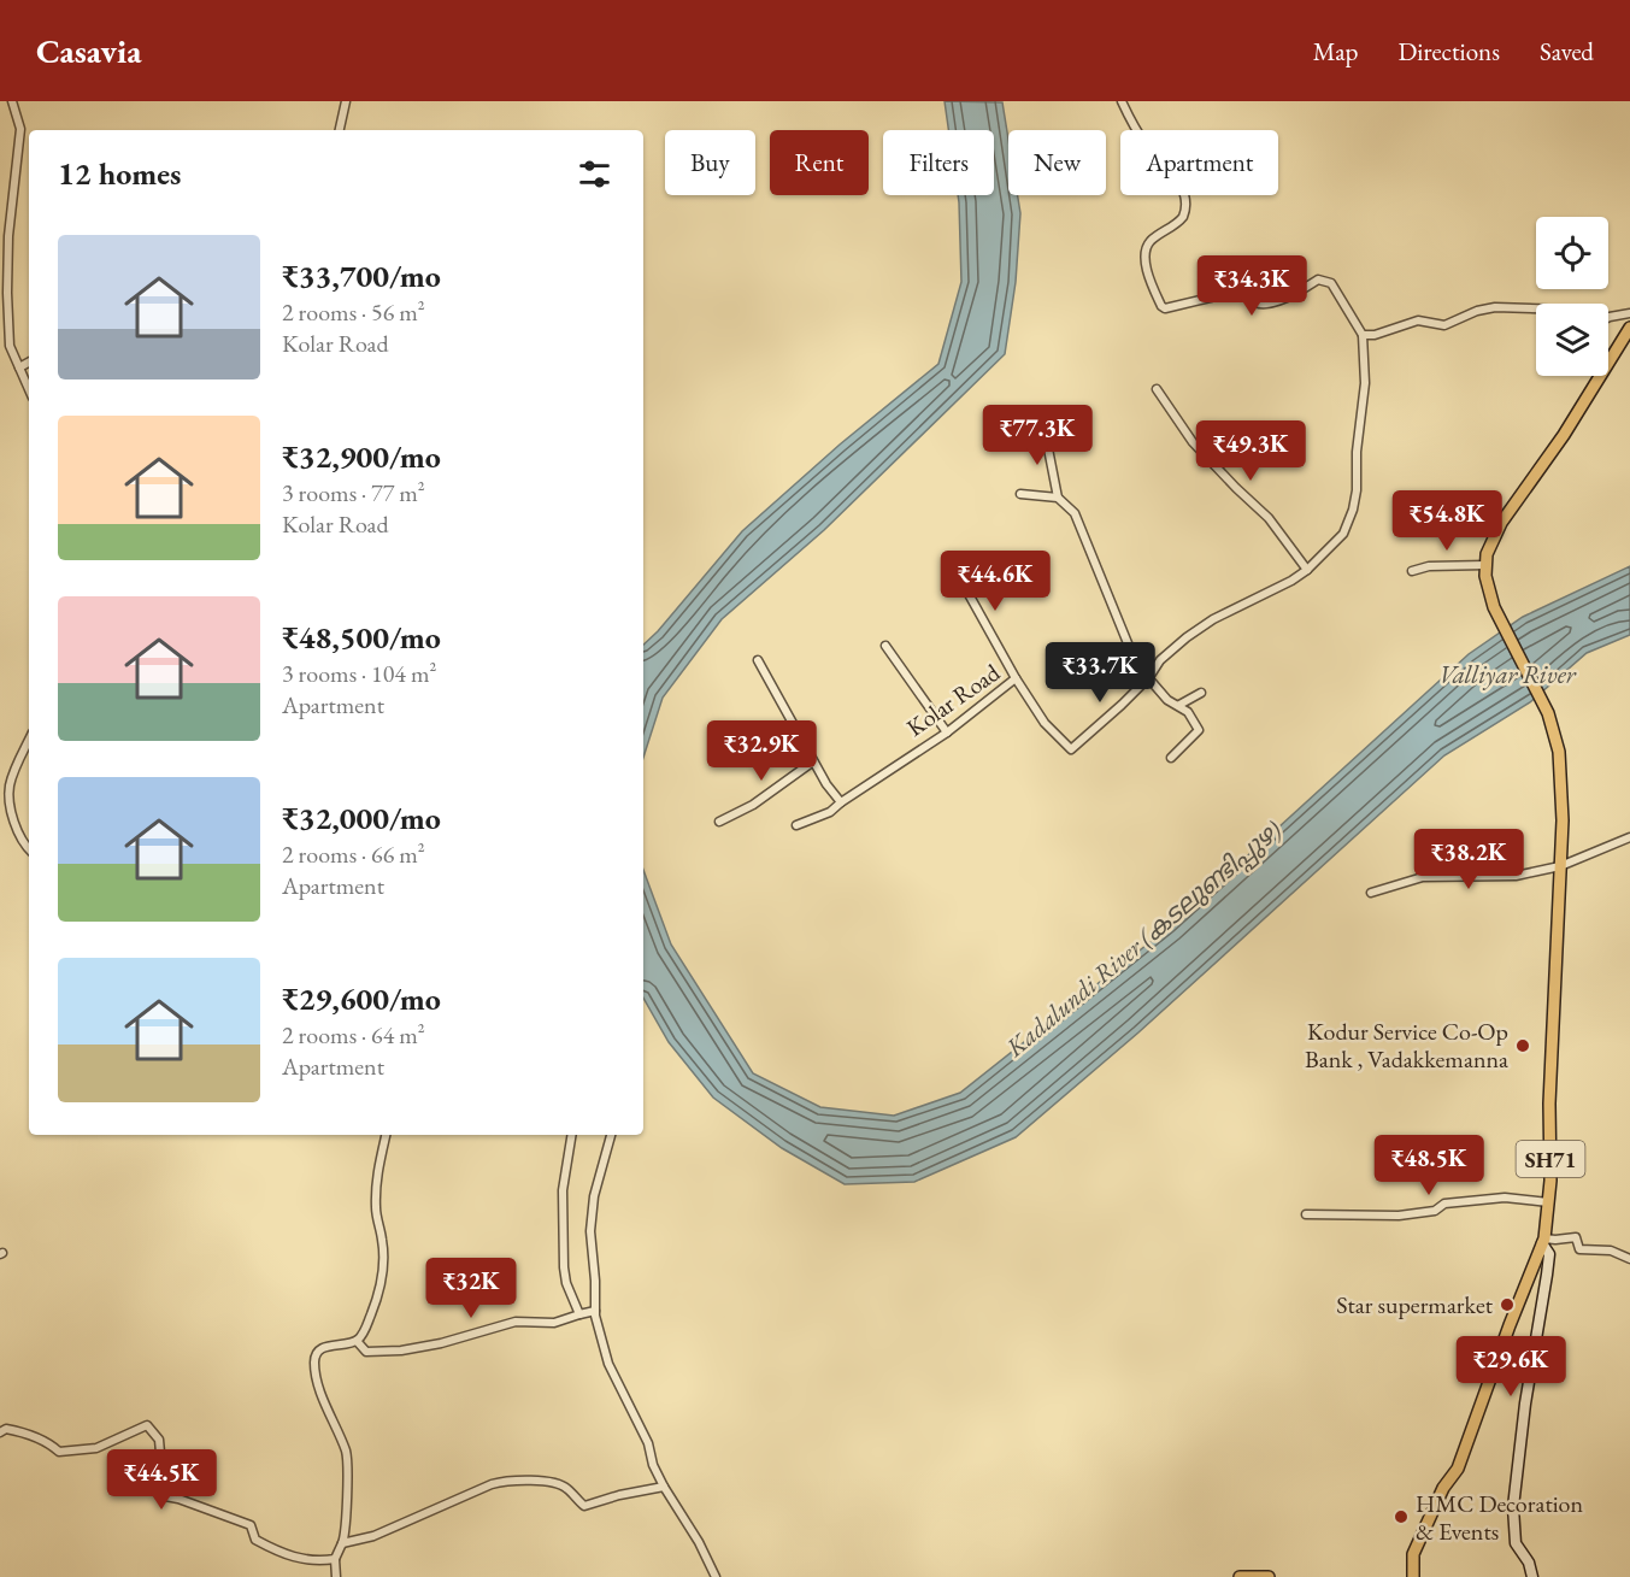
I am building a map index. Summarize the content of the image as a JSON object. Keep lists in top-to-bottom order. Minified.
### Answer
{"streets":{"main road":["SH71"],"street":["Kolar Road"]},"water":["Valliyar River","Kadalundi River (കടലുണ്ടിപ്പുഴ)"],"places":["Kodur Service Co-Op Bank , Vadakkemanna","Star supermarket","HMC Decoration & Events"],"page":{"header":"Casavia","nav":["Map","Directions","Saved"],"chip":["Buy","Rent","Filters","New","Apartment"],"heading":"12 homes","list":[{"name":"₹33,700/mo","note":"2 rooms · 56 m² · Kolar Road"},{"name":"₹32,900/mo","note":"3 rooms · 77 m² · Kolar Road"},{"name":"₹48,500/mo","note":"3 rooms · 104 m² · Apartment"},{"name":"₹32,000/mo","note":"2 rooms · 66 m² · Apartment"},{"name":"₹29,600/mo","note":"2 rooms · 64 m² · Apartment"}],"price":["₹34.3K","₹77.3K","₹49.3K","₹54.8K","₹44.6K","₹33.7K","₹32.9K","₹38.2K","₹48.5K","₹32K","₹29.6K","₹44.5K"]}}
